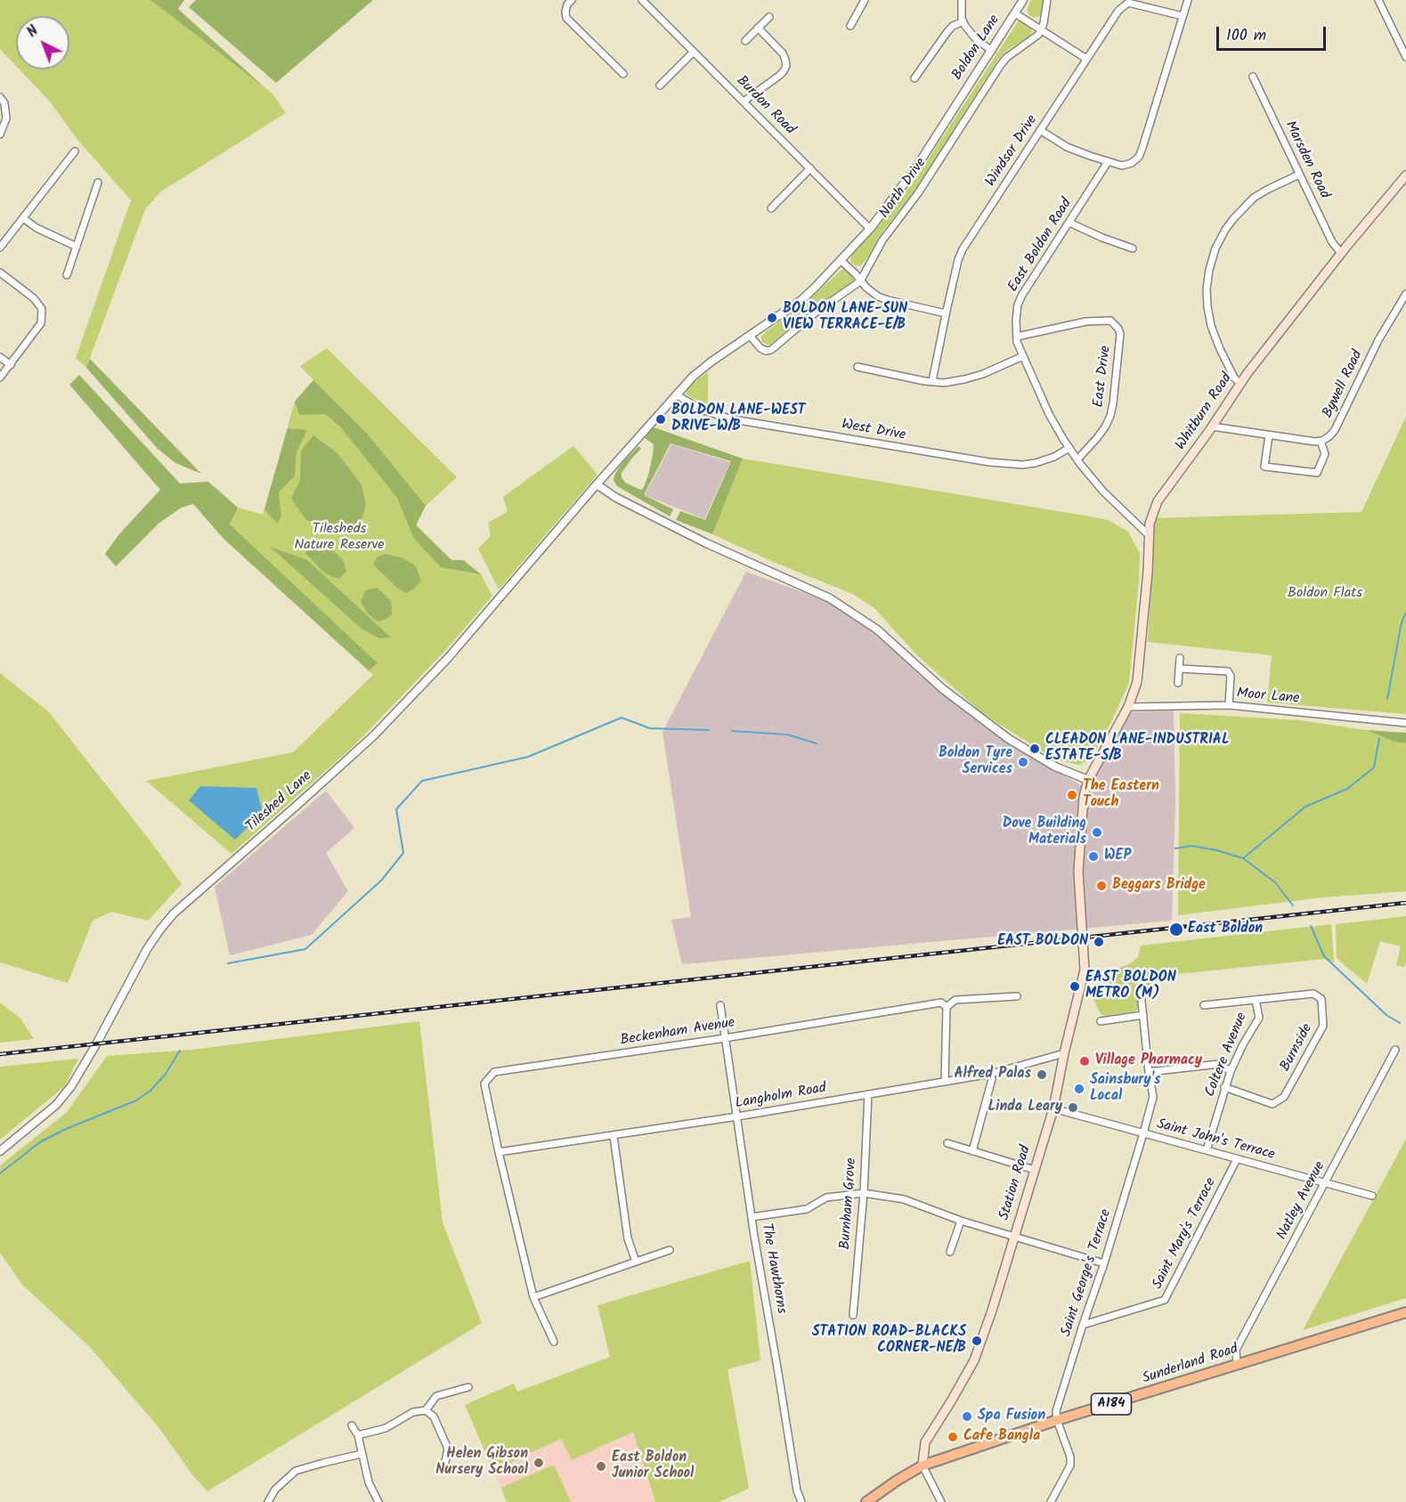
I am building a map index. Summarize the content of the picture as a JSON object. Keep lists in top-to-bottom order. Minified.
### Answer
{"streets":{"main road":["Whitburn Road","Station Road","Sunderland Road","A184"],"street":["Boldon Lane","Burdon Road","Windsor Drive","Marsden Road","North Drive","East Boldon Road","East Drive","Bywell Road","West Drive","Moor Lane","Tileshed Lane","Beckenham Avenue","Burnside","Coltere Avenue","Langholm Road","Saint John's Terrace","Natley Avenue","Burnham Grove","Saint Mary's Terrace","The Hawthorns","Saint George's Terrace"]},"crossings":[["Boldon Lane","Burdon Road"],["Boldon Lane","North Drive"],["Boldon Lane","Tileshed Lane"],["Marsden Road","Whitburn Road"],["North Drive","Tileshed Lane"],["East Boldon Road","East Drive"],["East Boldon Road","Whitburn Road"],["East Boldon Road","West Drive"],["Whitburn Road","Moor Lane"],["Whitburn Road","Station Road"],["West Drive","Tileshed Lane"],["Beckenham Avenue","Langholm Road"],["Beckenham Avenue","The Hawthorns"],["Burnside","Coltere Avenue"],["Coltere Avenue","Saint John's Terrace"],["Langholm Road","Station Road"],["Langholm Road","Burnham Grove"],["Langholm Road","The Hawthorns"],["Saint John's Terrace","Station Road"],["Saint John's Terrace","Natley Avenue"],["Saint John's Terrace","Saint Mary's Terrace"],["Saint John's Terrace","Saint George's Terrace"],["Station Road","Sunderland Road"],["Station Road","A184"],["Natley Avenue","Sunderland Road"],["Saint Mary's Terrace","Saint George's Terrace"],["Saint George's Terrace","Sunderland Road"],["Sunderland Road","A184"]],"parks":["Tilesheds Nature Reserve","Boldon Flats"],"places":["BOLDON LANE-SUN VIEW TERRACE-E/B","BOLDON LANE-WEST DRIVE-W/B","CLEADON LANE-INDUSTRIAL ESTATE-S/B","Boldon Tyre Services","The Eastern Touch","Dove Building Materials","WEP","Beggars Bridge","East Boldon","EAST BOLDON","EAST BOLDON METRO (M)","Village Pharmacy","Alfred Palas","Sainsbury's Local","Linda Leary","STATION ROAD-BLACKS CORNER-NE/B","Spa Fusion","Cafe Bangla","Helen Gibson Nursery School","East Boldon Junior School"],"scale_bar":"100 m","north":"top left"}
